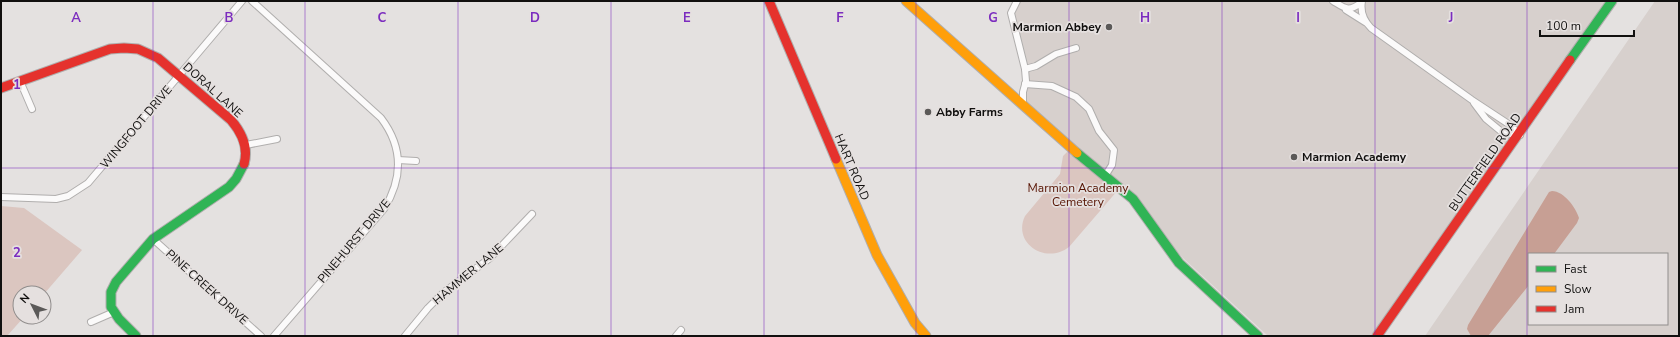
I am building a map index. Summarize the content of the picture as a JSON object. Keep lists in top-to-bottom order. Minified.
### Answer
{"streets":{"street":["DORAL LANE","WINGFOOT DRIVE","BUTTERFIELD ROAD","HART ROAD","PINEHURST DRIVE","HAMMER LANE","PINE CREEK DRIVE"]},"crossings":[["DORAL LANE","WINGFOOT DRIVE"],["DORAL LANE","PINE CREEK DRIVE"]],"parks":["Marmion Academy Cemetery"],"places":["Marmion Abbey","Abby Farms","Marmion Academy"],"legend":["Fast","Slow","Jam"],"scale_bar":"100 m","north":"top left","grid":{"columns":["A","B","C","D","E","F","G","H","I","J"],"rows":["1","2"]}}
